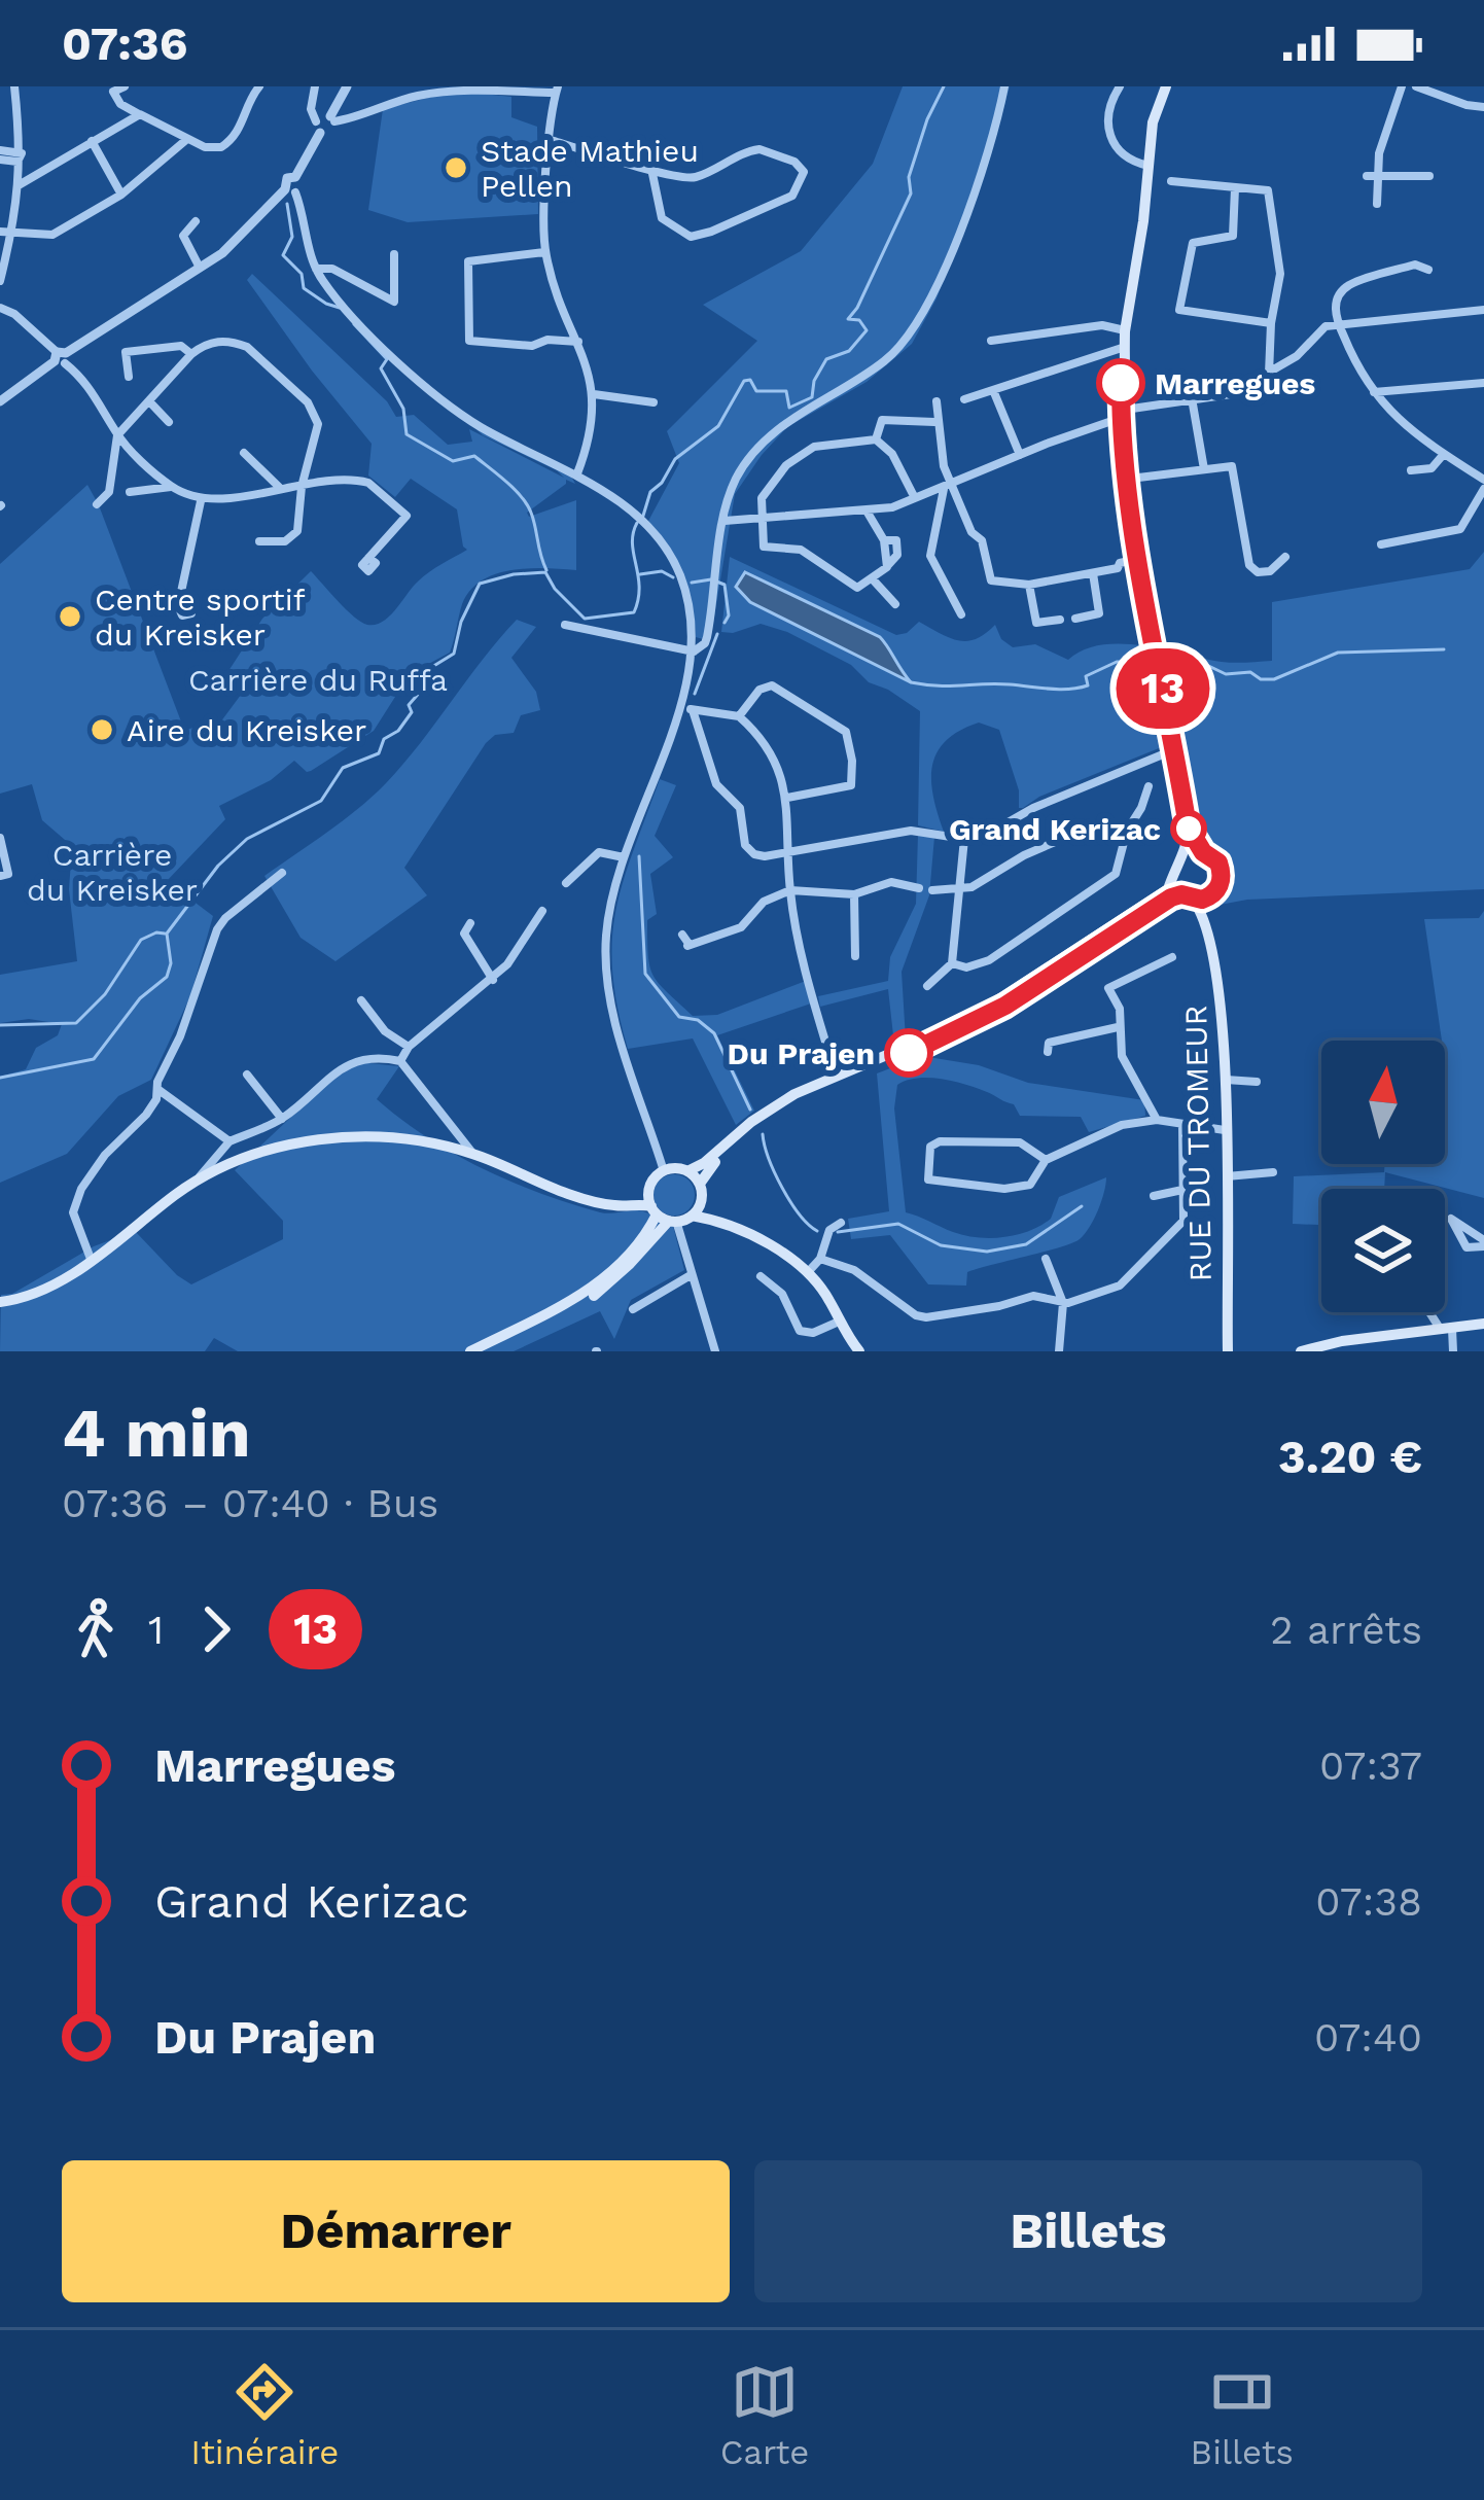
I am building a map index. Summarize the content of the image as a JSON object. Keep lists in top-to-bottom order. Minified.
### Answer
{"streets":{"main road":["RUE DU TROMEUR"]},"parks":["Carrière du Ruffa","Carrière du Kreisker"],"places":["Stade Mathieu Pellen","Marregues","Centre sportif du Kreisker","Aire du Kreisker","Grand Kerizac","Du Prajen"],"lines":["bus line 13"],"north":"top","page":{"status":"07:36","on_map":"13","heading":["4 min","07:36 – 07:40 · Bus","3.20 €"],"legs":["1","13","2 arrêts"],"list":[{"name":"Marregues","value":"07:37"},{"name":"Grand Kerizac","value":"07:38"},{"name":"Du Prajen","value":"07:40"}],"buttons":["Démarrer","Billets"],"tabs":["Itinéraire","Carte","Billets"]}}
